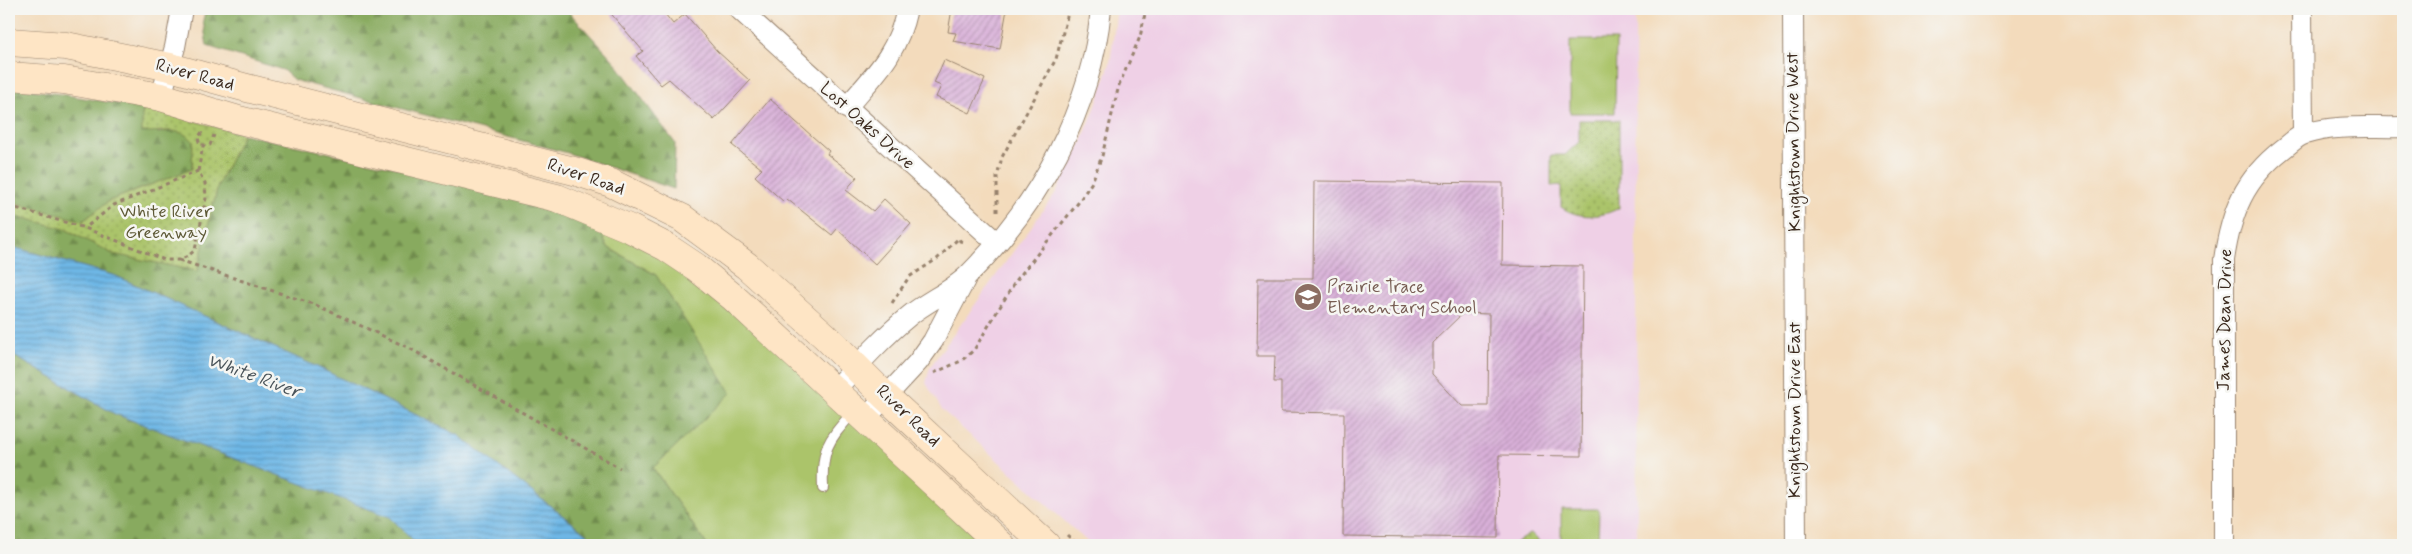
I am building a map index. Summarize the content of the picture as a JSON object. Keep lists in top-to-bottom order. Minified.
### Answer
{"streets":{"main road":["River Road"],"street":["Lost Oaks Drive","Knightstown Drive West","James Dean Drive","Knightstown Drive East"]},"crossings":[["Knightstown Drive West","Knightstown Drive East"]],"water":["White River"],"parks":["White River Greenway"],"places":{"school or university":["Prairie Trace Elementary School"]}}
